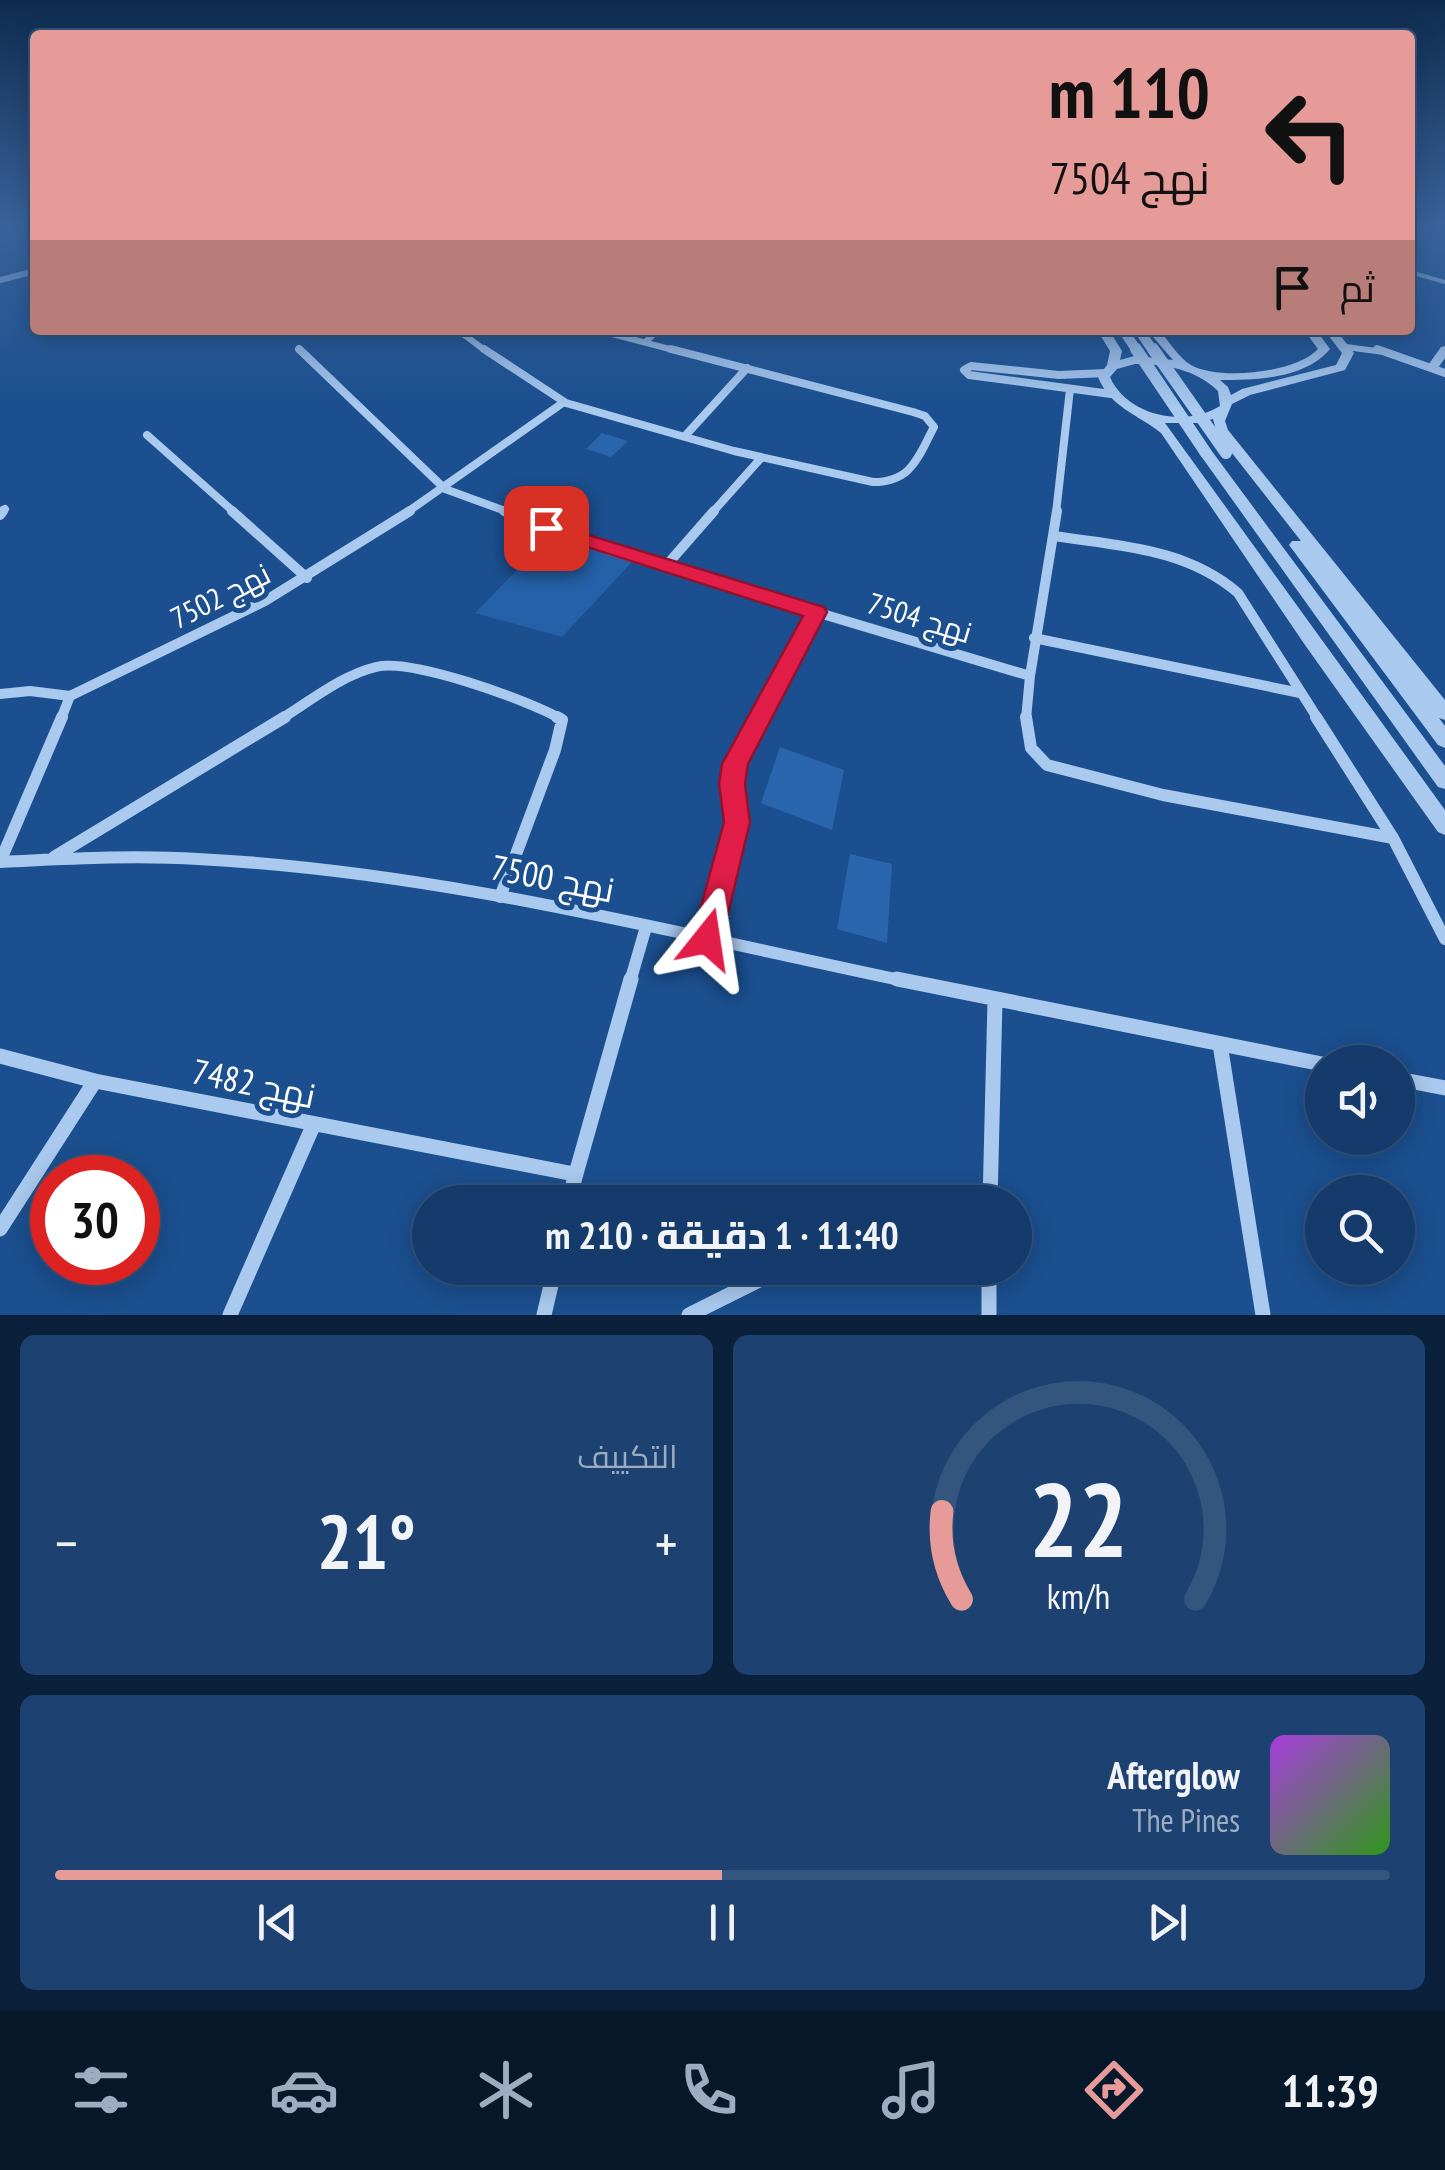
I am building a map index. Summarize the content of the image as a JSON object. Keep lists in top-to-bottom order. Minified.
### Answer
{"streets":{"street":["نهج 7502","نهج 7504","نهج 7500","نهج 7482"]},"crossings":[["نهج 7502","نهج 7504"]],"page":{"turn":["110 m","نهج 7504"],"then":"ثم","limit":"30","trip":"11:40 · 1 دقيقة · 210 m","tile":"التكييف","heat":["−","21°","+"],"song":["Afterglow","The Pines"],"tabs":"11:39","gauge":["22","km/h"]}}
